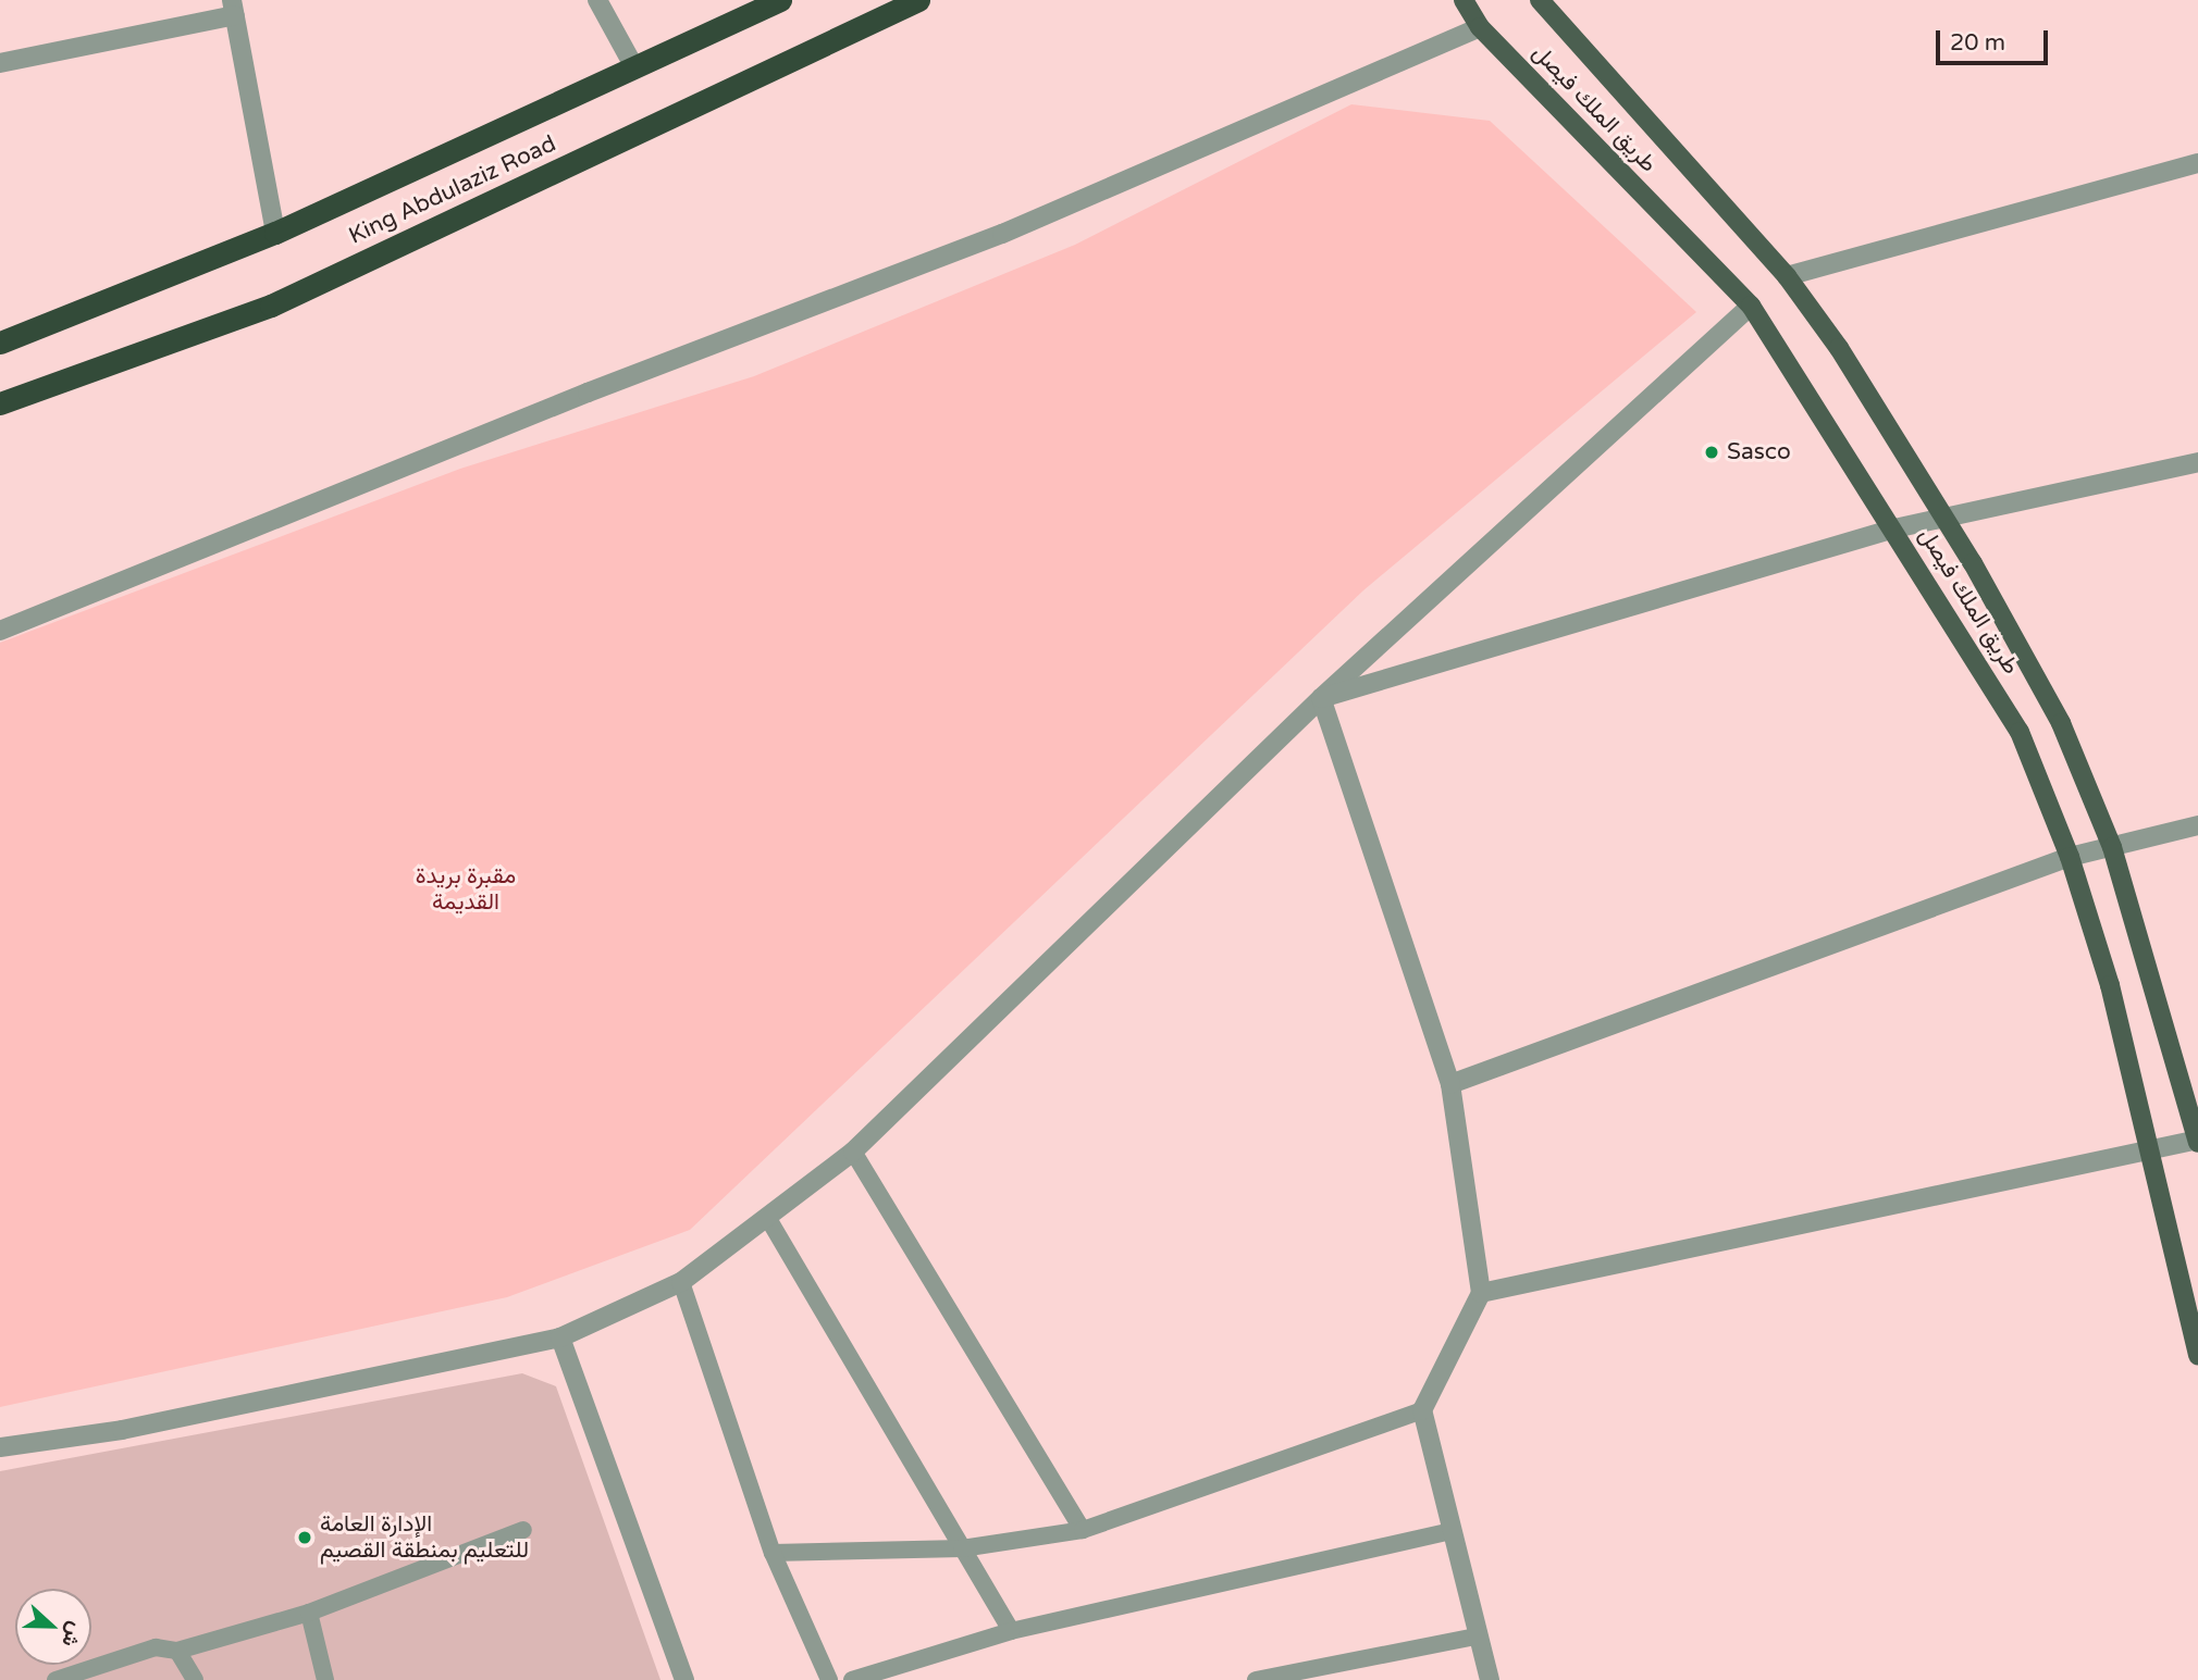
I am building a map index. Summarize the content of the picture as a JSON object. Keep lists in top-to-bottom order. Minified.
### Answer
{"streets":{"highway":["King Abdulaziz Road"],"main road":["طريق الملك فيصل"]},"parks":["مقبرة بريدة القديمة"],"places":["Sasco","الإدارة العامة للتعليم بمنطقة القصيم"],"scale_bar":"20 m","north":"right"}
